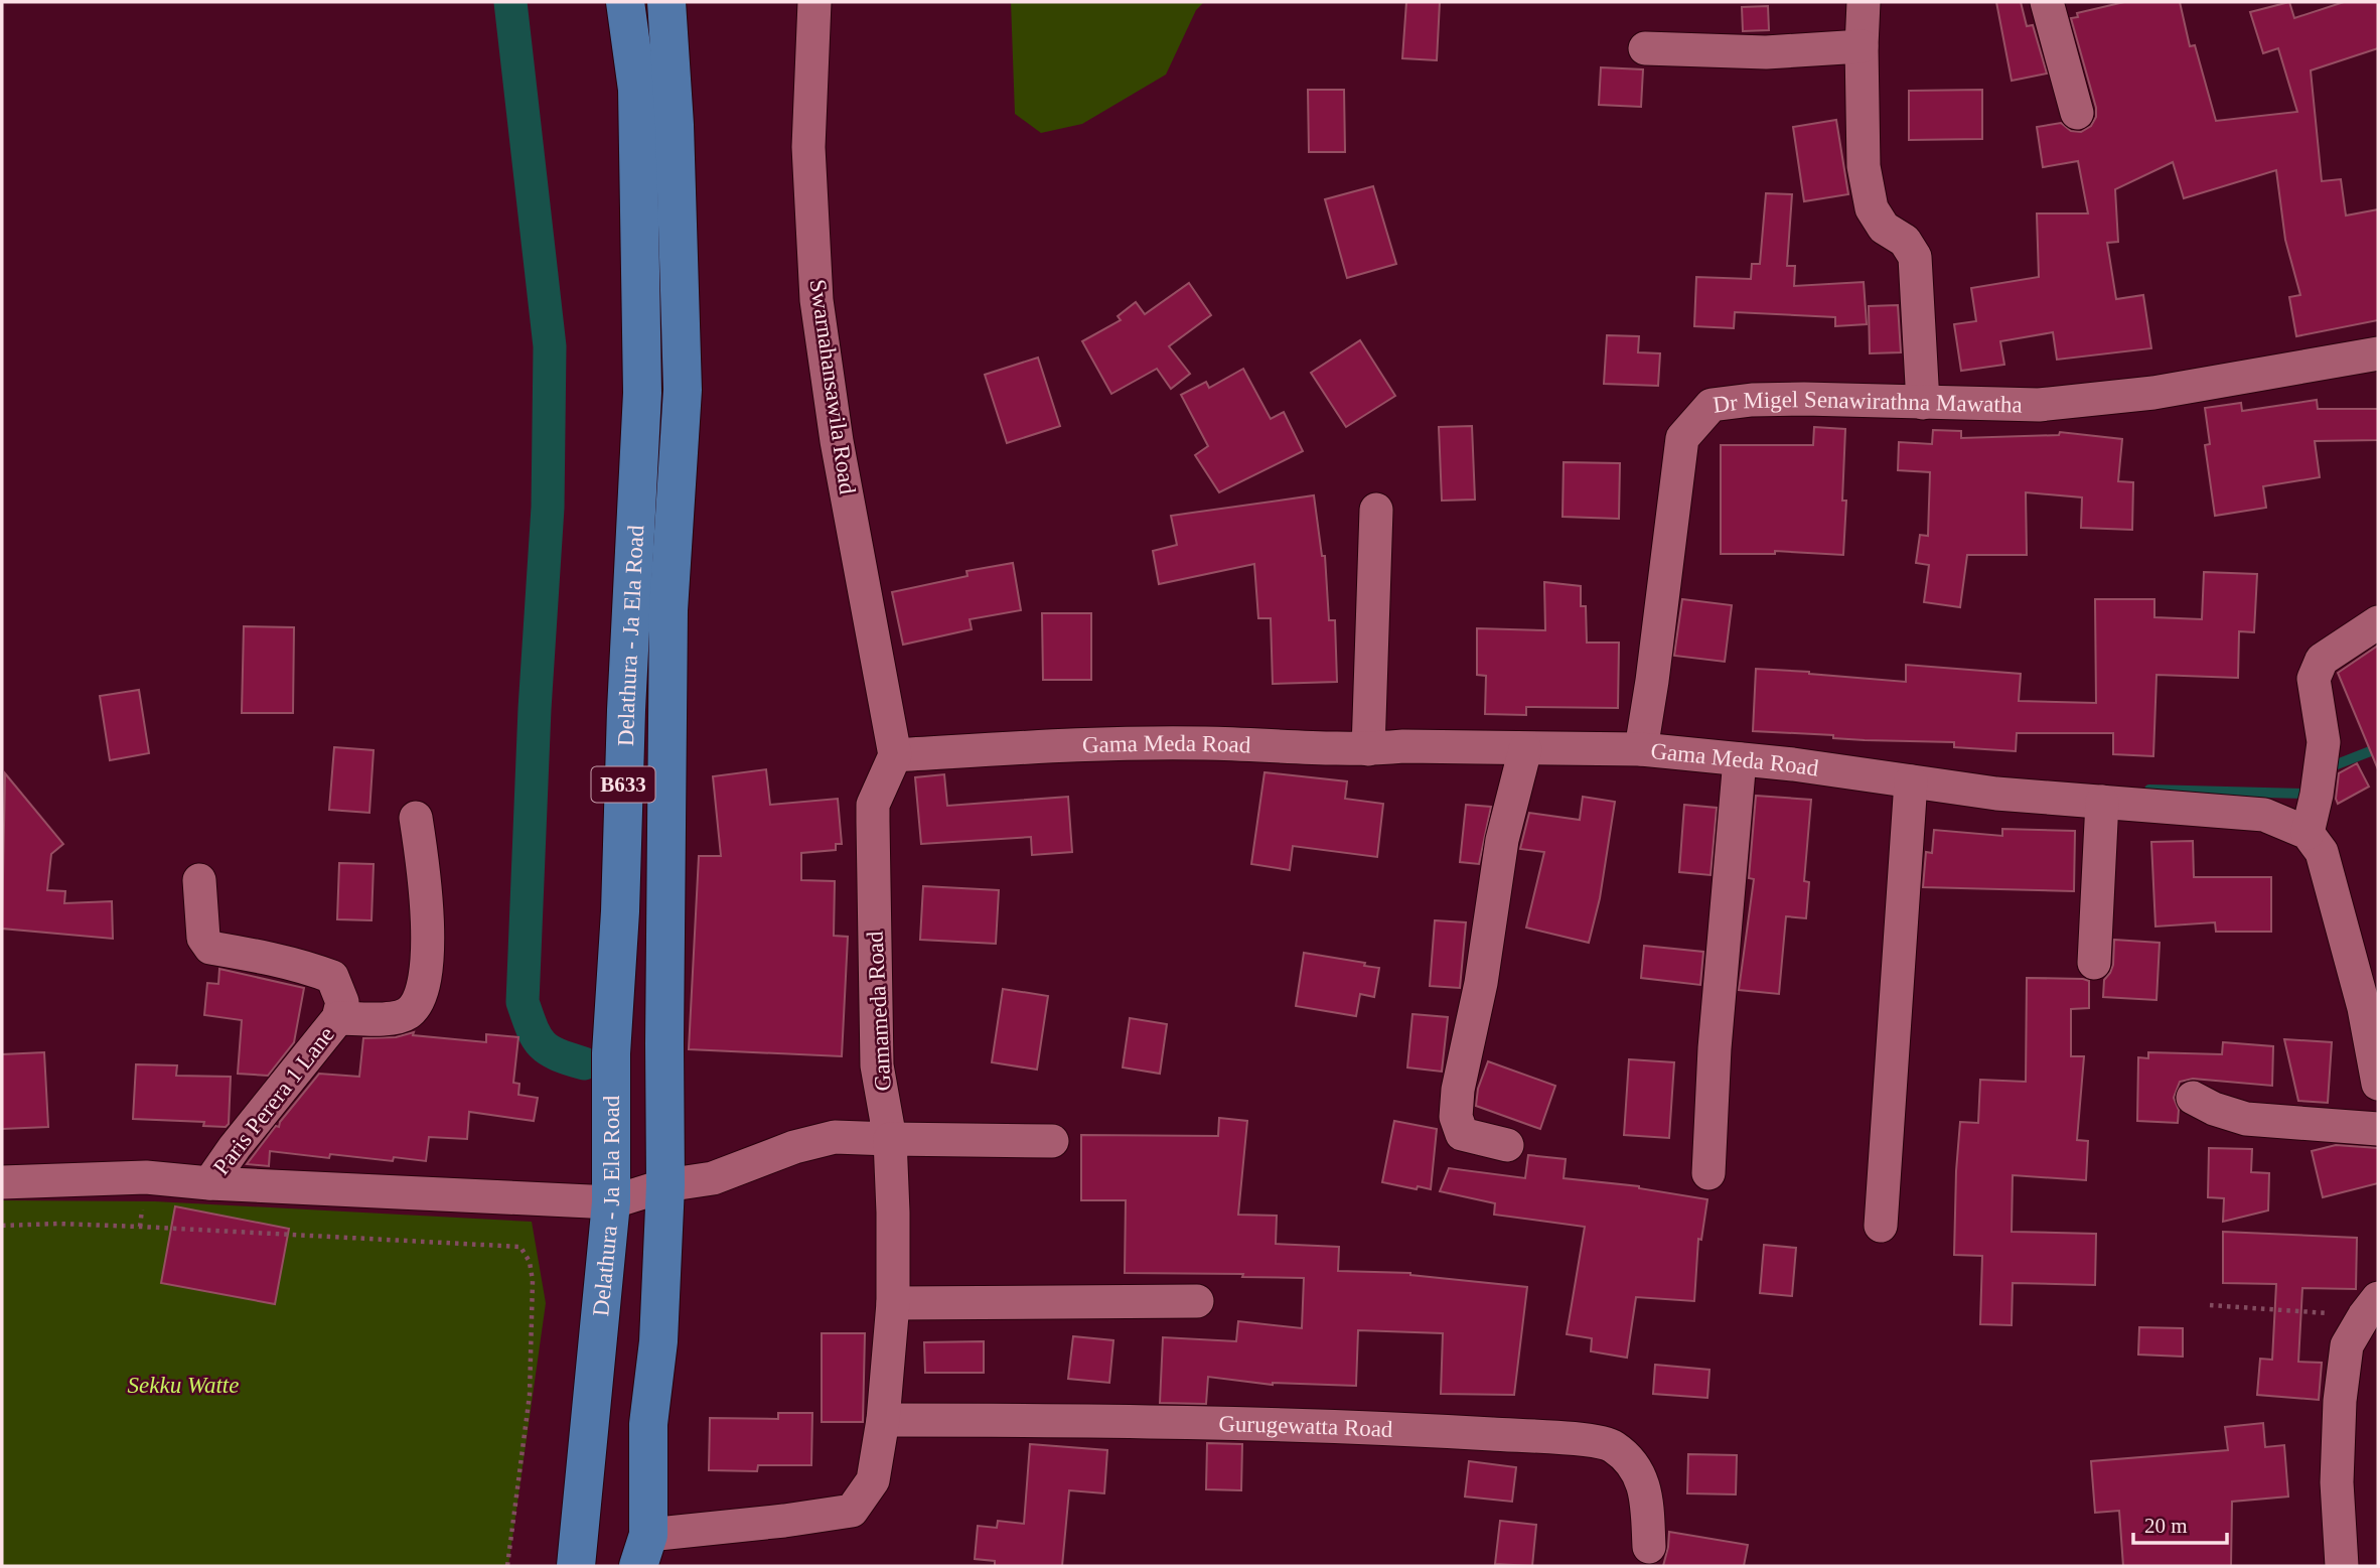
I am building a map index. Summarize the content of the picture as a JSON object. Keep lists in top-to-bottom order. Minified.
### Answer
{"streets":{"main road":["Delathura - Ja Ela Road","B633"],"street":["Swarnahansawila Road","Dr Migel Senawirathna Mawatha","Gama Meda Road","Gamameda Road","Paris Perera 1 Lane","Gurugewatta Road"]},"crossings":[["Swarnahansawila Road","Gama Meda Road"],["Swarnahansawila Road","Gamameda Road"],["Dr Migel Senawirathna Mawatha","Gama Meda Road"],["Delathura - Ja Ela Road","Gamameda Road"],["Gama Meda Road","Gamameda Road"],["Gamameda Road","Gurugewatta Road"]],"parks":["Sekku Watte"],"scale_bar":"20 m"}
